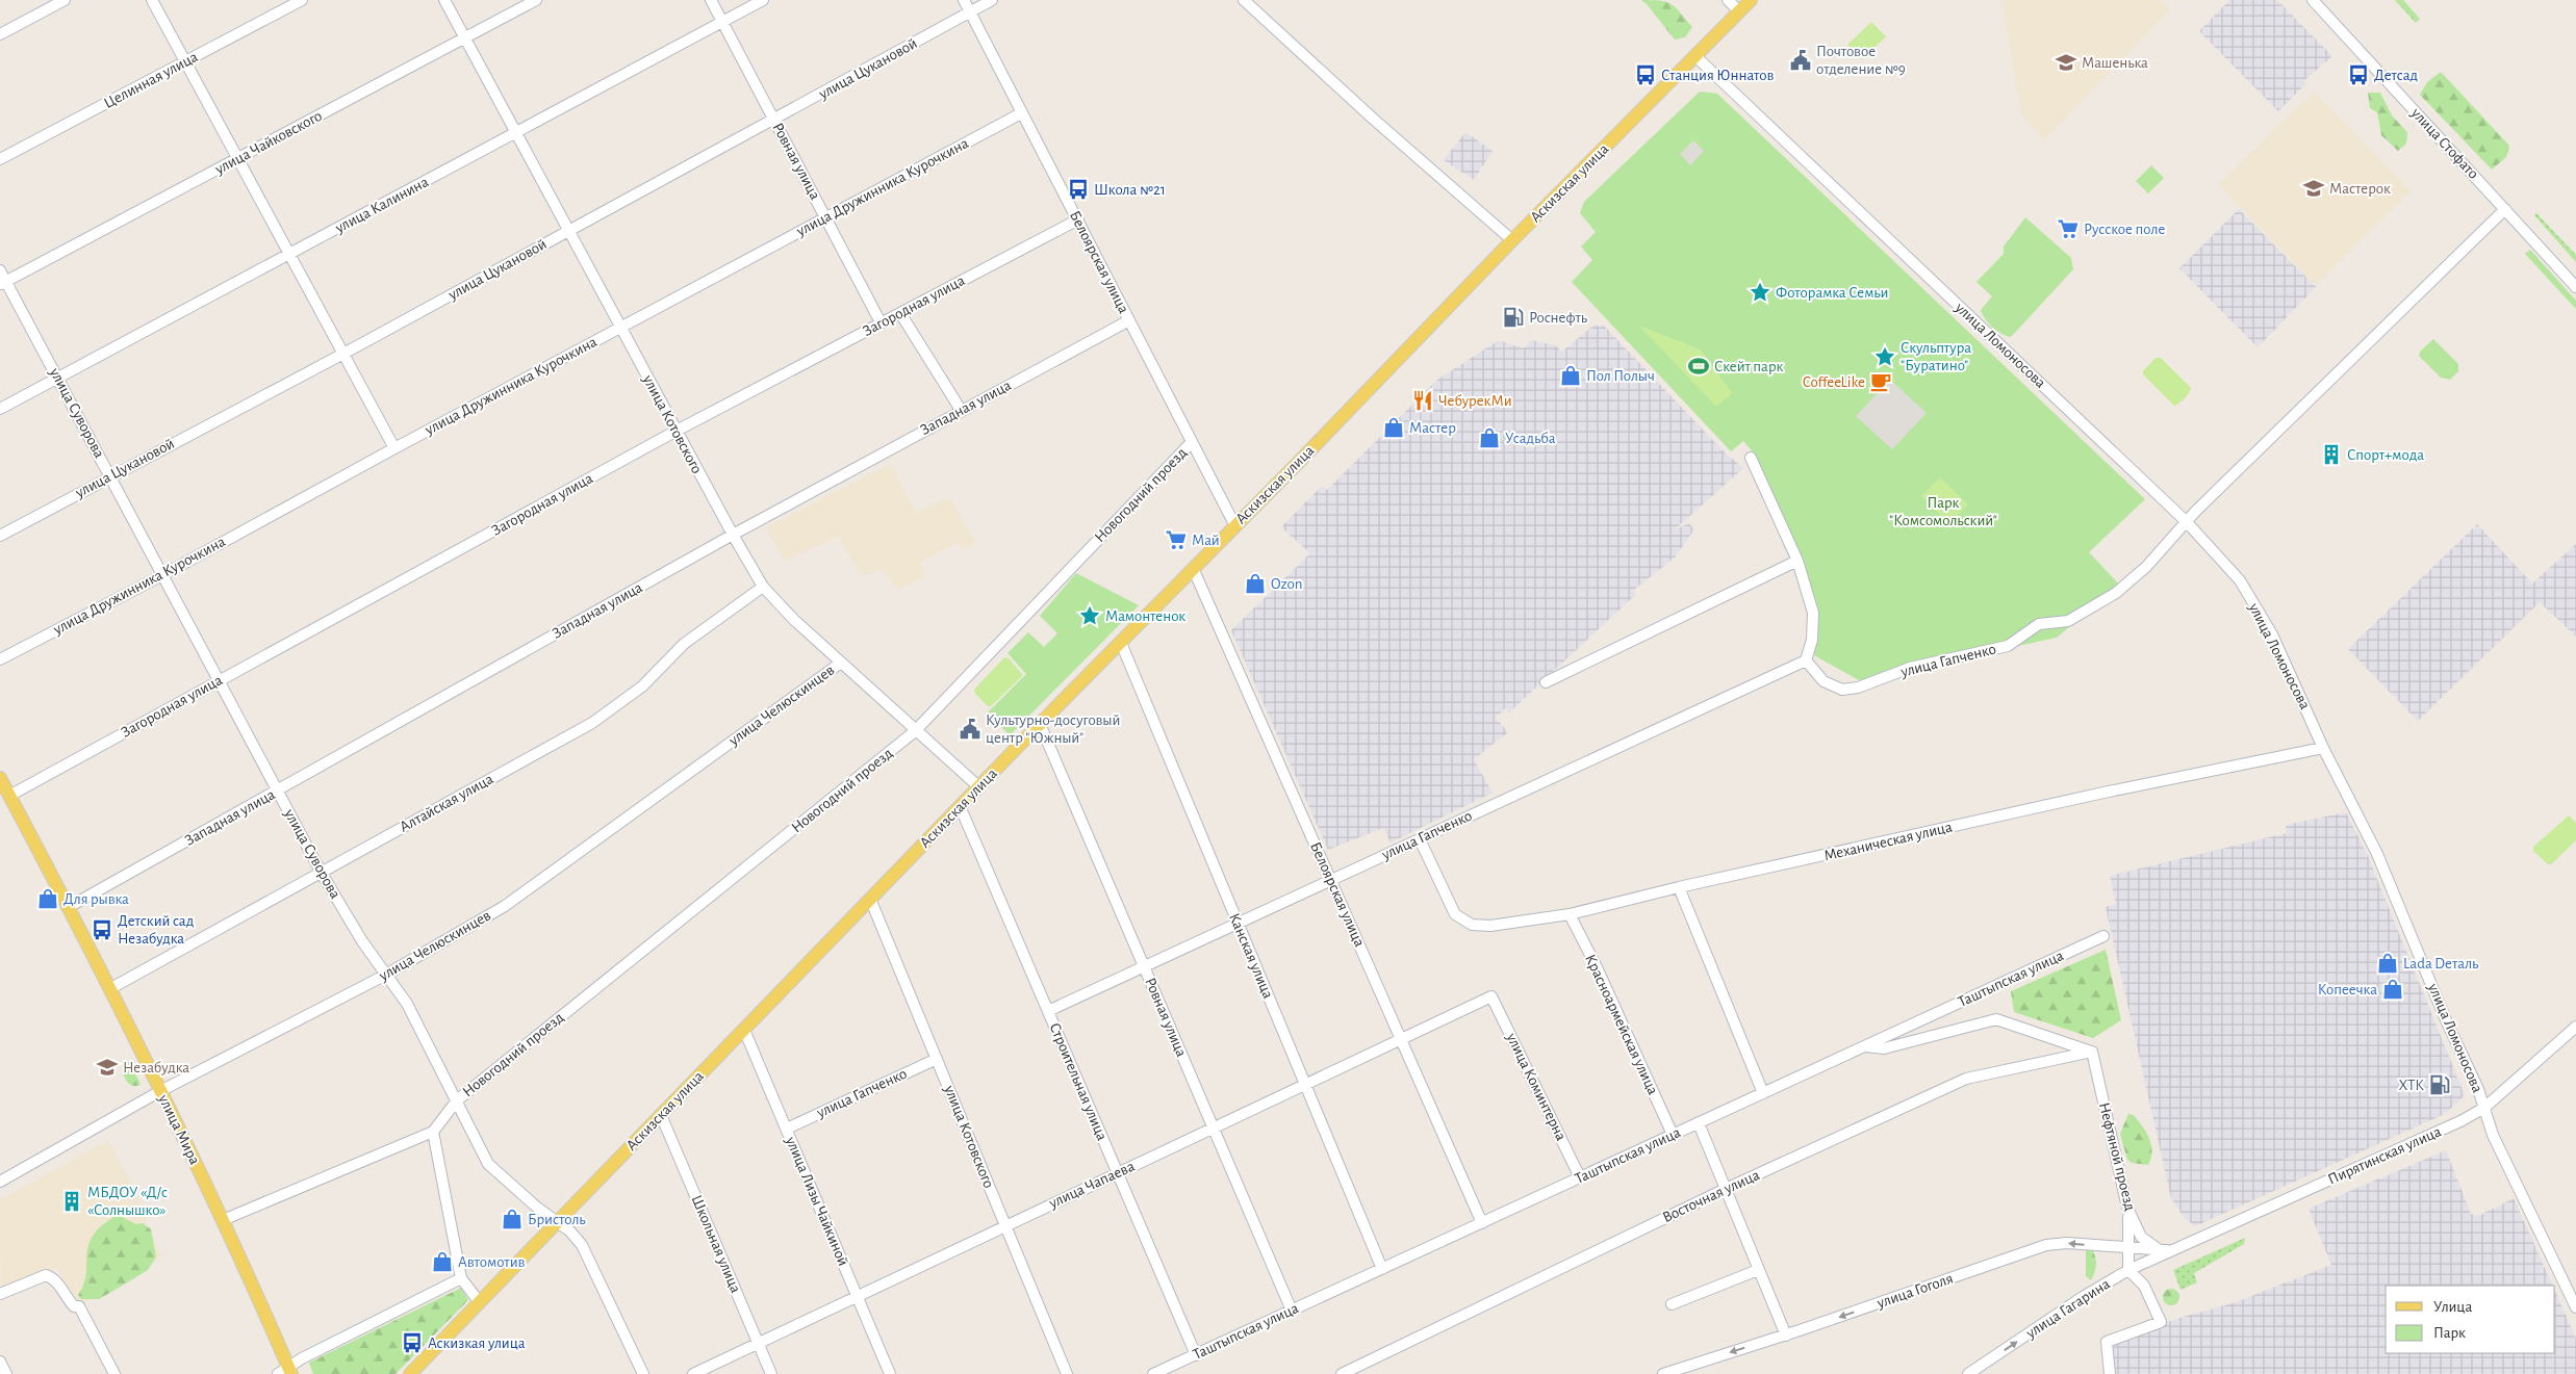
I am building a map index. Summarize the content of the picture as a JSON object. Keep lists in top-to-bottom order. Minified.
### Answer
{"streets":{"main road":["Аскизская улица","улица Мира"],"street":["улица Цукановой","Целинная улица","улица Чайковского","улица Стофато","Ровная улица","улица Дружинника Курочкина","улица Калинина","Белоярская улица","Загородная улица","улица Ломоносова","Западная улица","улица Суворова","улица Котовского","Новогодний проезд","улица Гапченко","улица Челюскинцев","Алтайская улица","Механическая улица","Канская улица","Таштыпская улица","Красноармейская улица","Строительная улица","улица Коминтерна","Пирятинская улица","Нефтяной проезд","улица Чапаева","Восточная улица","улица Лизы Чайкиной","Школьная улица","улица Гоголя","улица Гагарина"]},"crossings":[["улица Цукановой","Ровная улица"],["улица Цукановой","Белоярская улица"],["улица Цукановой","улица Суворова"],["улица Цукановой","улица Котовского"],["улица Чайковского","улица Суворова"],["улица Чайковского","улица Котовского"],["улица Стофато","улица Гапченко"],["Ровная улица","Аскизская улица"],["Ровная улица","улица Дружинника Курочкина"],["Ровная улица","улица Калинина"],["Ровная улица","Загородная улица"],["Ровная улица","улица Гапченко"],["Ровная улица","Таштыпская улица"],["Ровная улица","улица Чапаева"],["Аскизская улица","Белоярская улица"],["Аскизская улица","улица Ломоносова"],["Аскизская улица","улица Суворова"],["Аскизская улица","улица Котовского"],["Аскизская улица","Канская улица"],["Аскизская улица","Строительная улица"],["Аскизская улица","улица Лизы Чайкиной"],["Аскизская улица","Школьная улица"],["улица Дружинника Курочкина","Белоярская улица"],["улица Дружинника Курочкина","улица Суворова"],["улица Дружинника Курочкина","улица Котовского"],["улица Калинина","улица Суворова"],["улица Калинина","улица Котовского"],["Белоярская улица","Загородная улица"],["Белоярская улица","Западная улица"],["Белоярская улица","Новогодний проезд"],["Белоярская улица","улица Гапченко"],["Белоярская улица","Таштыпская улица"],["Белоярская улица","улица Чапаева"],["Загородная улица","улица Суворова"],["Загородная улица","улица Котовского"],["Загородная улица","улица Мира"],["улица Ломоносова","улица Гапченко"],["улица Ломоносова","Механическая улица"],["улица Ломоносова","Пирятинская улица"],["Западная улица","улица Суворова"],["Западная улица","улица Котовского"],["Западная улица","улица Мира"],["улица Суворова","Новогодний проезд"],["улица Суворова","улица Челюскинцев"],["улица Суворова","Алтайская улица"],["улица Котовского","Новогодний проезд"],["улица Котовского","улица Гапченко"],["улица Котовского","улица Челюскинцев"],["улица Котовского","Алтайская улица"],["улица Котовского","улица Чапаева"],["улица Гапченко","Механическая улица"],["улица Гапченко","Канская улица"],["улица Гапченко","Строительная улица"],["улица Гапченко","улица Лизы Чайкиной"],["улица Челюскинцев","улица Мира"],["Алтайская улица","улица Мира"],["Механическая улица","Красноармейская улица"],["Канская улица","Таштыпская улица"],["Канская улица","улица Чапаева"],["Таштыпская улица","Красноармейская улица"],["Таштыпская улица","Строительная улица"],["Таштыпская улица","улица Коминтерна"],["Строительная улица","улица Чапаева"],["улица Коминтерна","улица Чапаева"],["Пирятинская улица","улица Гоголя"],["Пирятинская улица","улица Гагарина"],["Нефтяной проезд","Восточная улица"],["Нефтяной проезд","улица Гоголя"],["улица Чапаева","улица Лизы Чайкиной"],["улица Чапаева","Школьная улица"],["улица Гоголя","улица Гагарина"]],"one_way":["улица Гоголя","улица Гагарина"],"parks":["Парк \"Комсомольский\""],"places":{"public building":["Почтовое отделение №9","Культурно-досуговый центр \"Южный\""],"school or university":["Машенька","Мастерок","Незабудка"],"bus stop":["Станция Юннатов","Детсад","Школа №21","Детский сад Незабудка","Аскизкая улица"],"supermarket":["Русское поле","Май"],"place":["Фоторамка Семьи","Скульптура \"Буратино\"","Мамонтенок"],"fuel station":["Роснефть","ХТК"],"sports":["Скейт парк"],"shop":["Пол Полыч","Мастер","Усадьба","Ozon","Для рывка","Lada Dеталь","Копеечка","Бристоль","Автомотив"],"cafe":["CoffeeLike"],"restaurant":["ЧебурекМи"],"building":["Спорт+мода","МБДОУ «Д/с «Солнышко»"]},"legend":["Улица","Парк"]}
